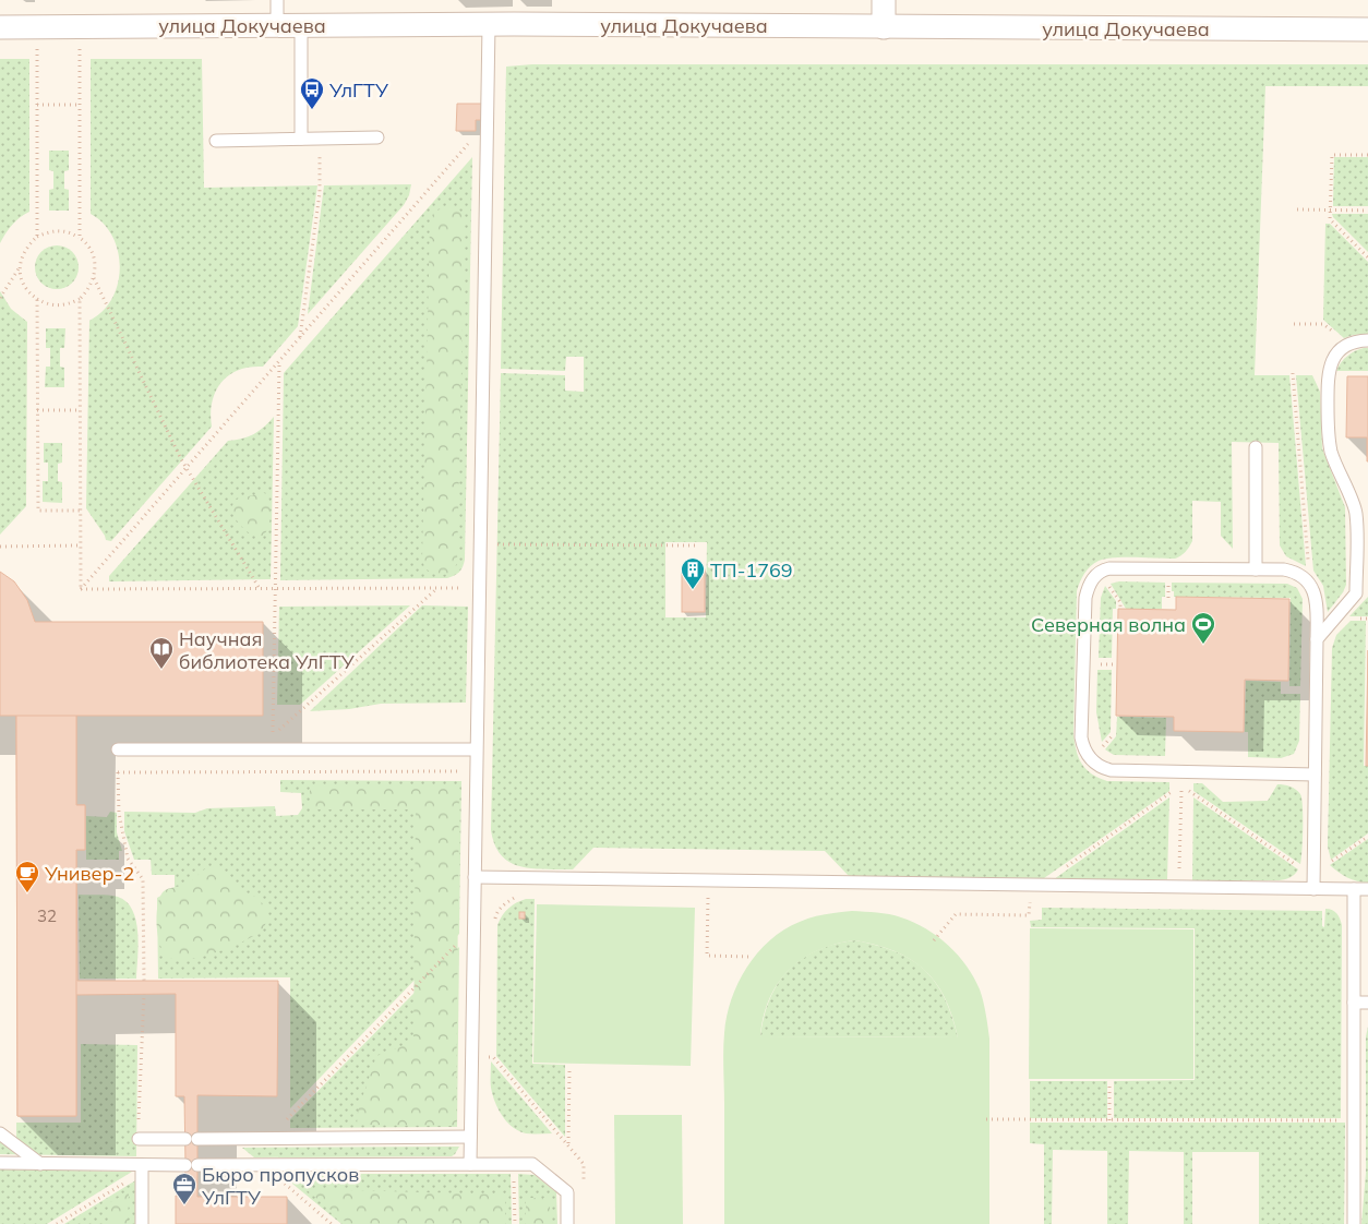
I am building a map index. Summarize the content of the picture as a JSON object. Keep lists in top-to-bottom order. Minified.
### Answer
{"streets":{"street":["улица Докучаева"]},"places":{"bus stop":["УлГТУ"],"building":["ТП-1769"],"sports":["Северная волна"],"library":["Научная библиотека УлГТУ"],"cafe":["Универ-2"],"office":["Бюро пропусков УлГТУ"]},"house_numbers":["32"]}
